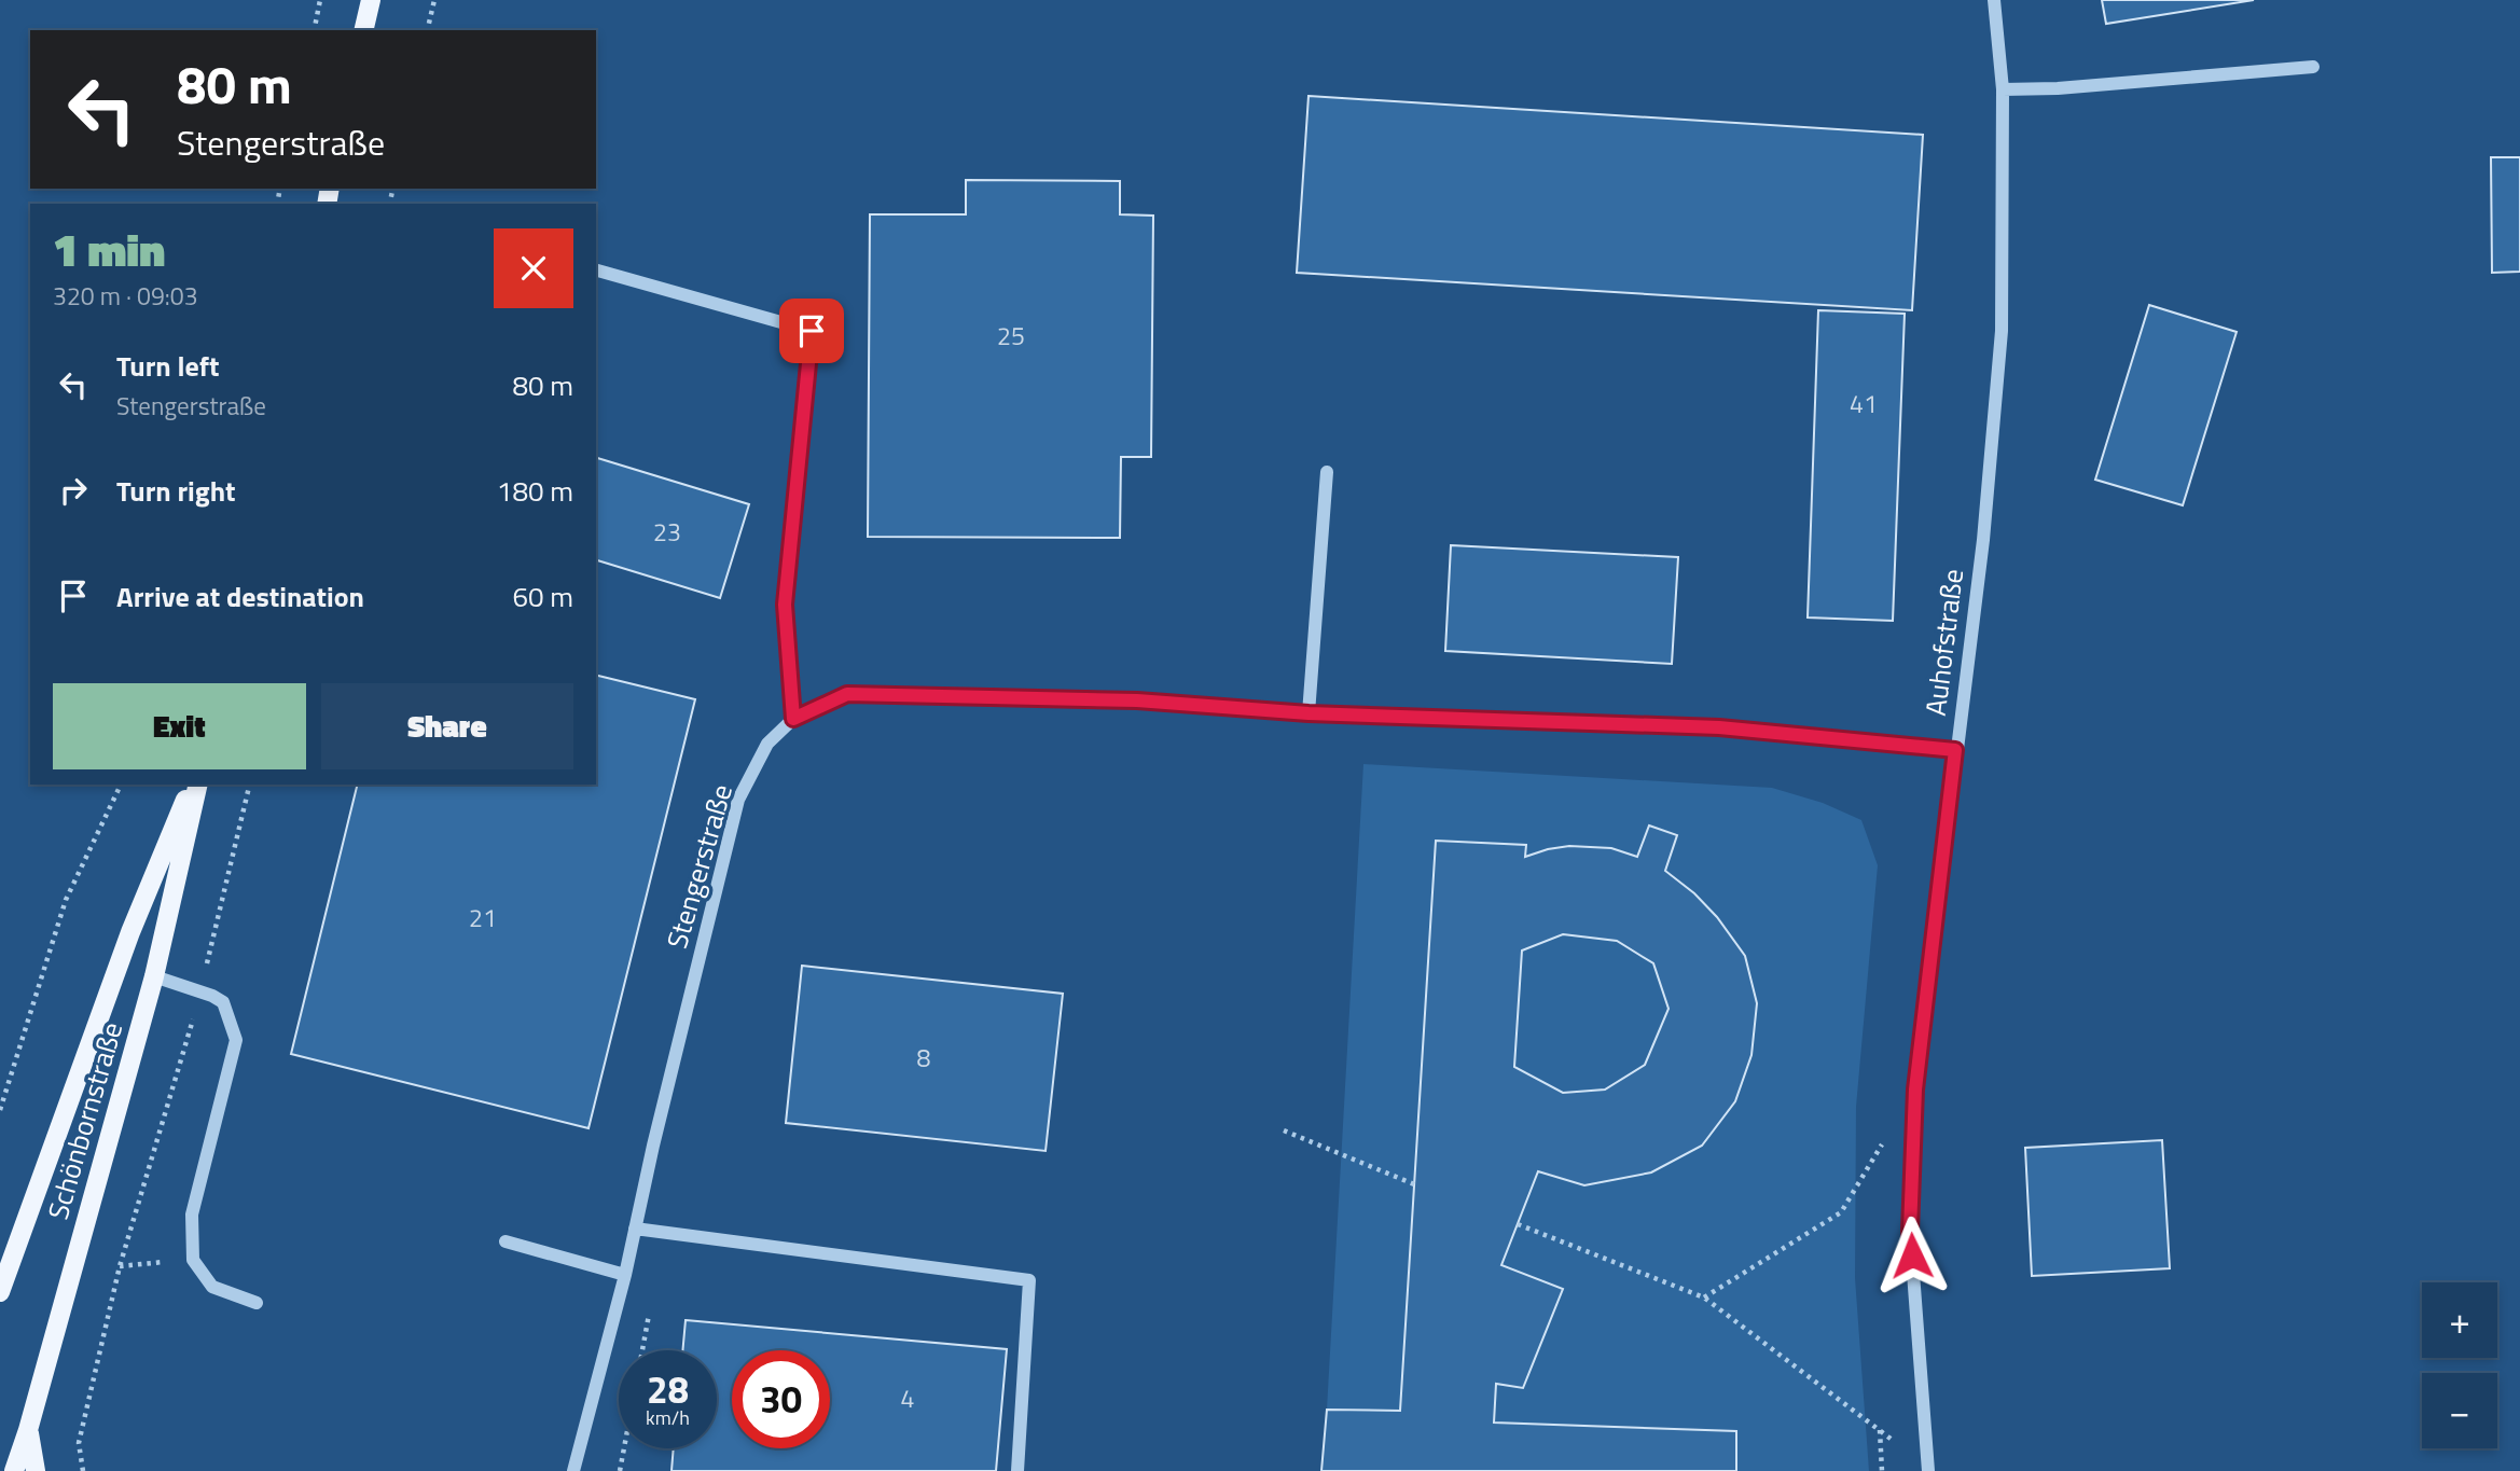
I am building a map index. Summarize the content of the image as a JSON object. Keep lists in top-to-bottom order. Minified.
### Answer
{"streets":{"main road":["Schönbornstraße"],"street":["Auhofstraße","Stengerstraße"]},"crossings":[["Auhofstraße","Stengerstraße"]],"house_numbers":["25","41","23","21","8","4"],"page":{"turn":["80 m","Stengerstraße"],"heading":["1 min","320 m · 09:03"],"list":[{"name":"Turn left","note":"Stengerstraße","value":"80 m"},{"name":"Turn right","value":"180 m"},{"name":"Arrive at destination","value":"60 m"}],"buttons":["Exit","Share"],"map_buttons":["+","−"],"speed":"28 km/h","limit":"30"}}
